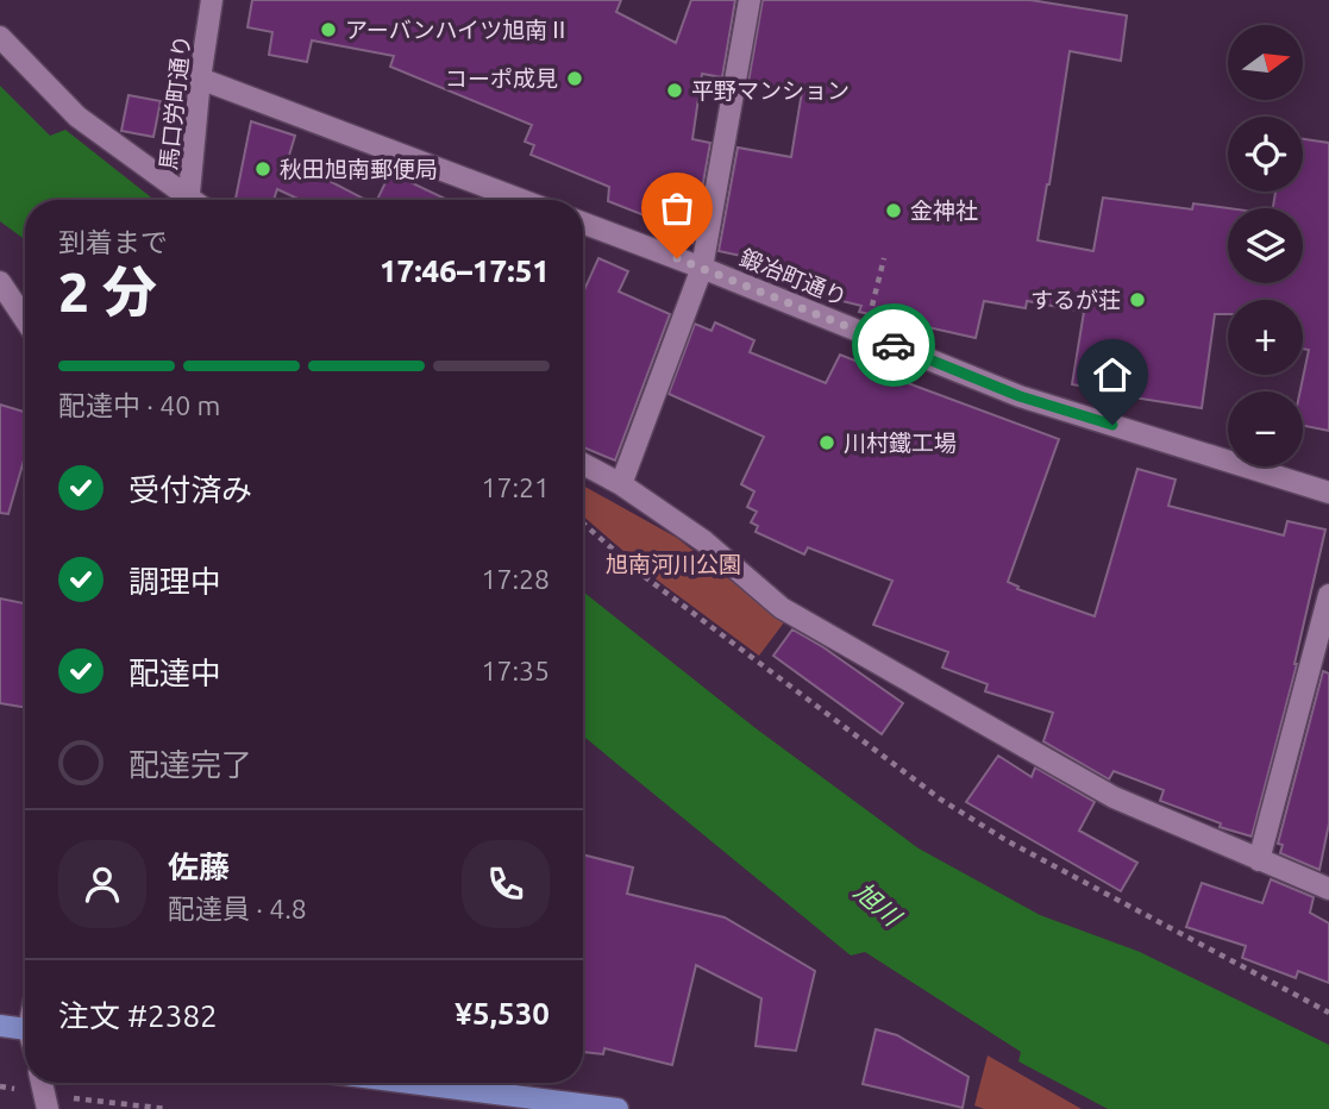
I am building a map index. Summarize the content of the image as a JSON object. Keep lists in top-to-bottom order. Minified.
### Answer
{"streets":{"street":["馬口労町通り","鍛冶町通り"]},"water":["旭川"],"parks":["旭南河川公園"],"places":["アーバンハイツ旭南Ⅱ","コーポ成見","平野マンション","秋田旭南郵便局","金神社","するが荘","川村鐵工場"],"north":"right","page":{"map_buttons":["+","−"],"heading":["2 分","到着まで","17:46–17:51"],"panel":["佐藤","配達員 · 4.8","注文 #2382","¥5,530"],"bar":"配達中 · 40 m","list":[["受付済み","17:21"],["調理中","17:28"],["配達中","17:35"],"配達完了"]}}
